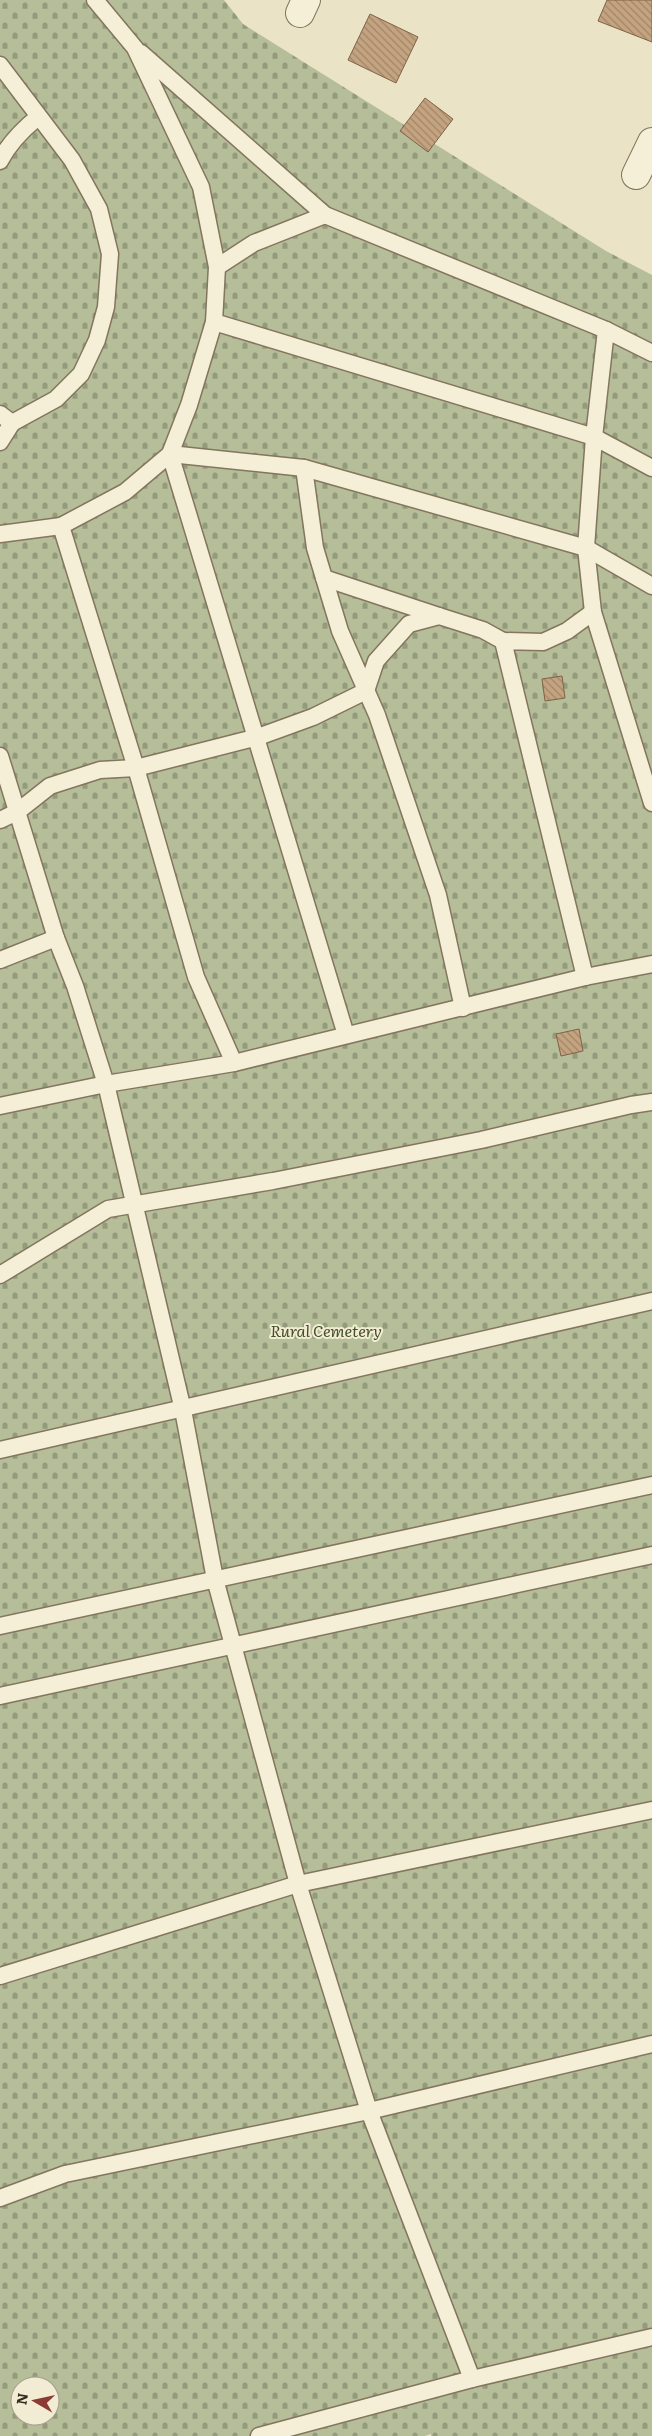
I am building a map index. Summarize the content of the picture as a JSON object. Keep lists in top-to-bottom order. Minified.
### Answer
{"parks":["Rural Cemetery"],"north":"left"}
